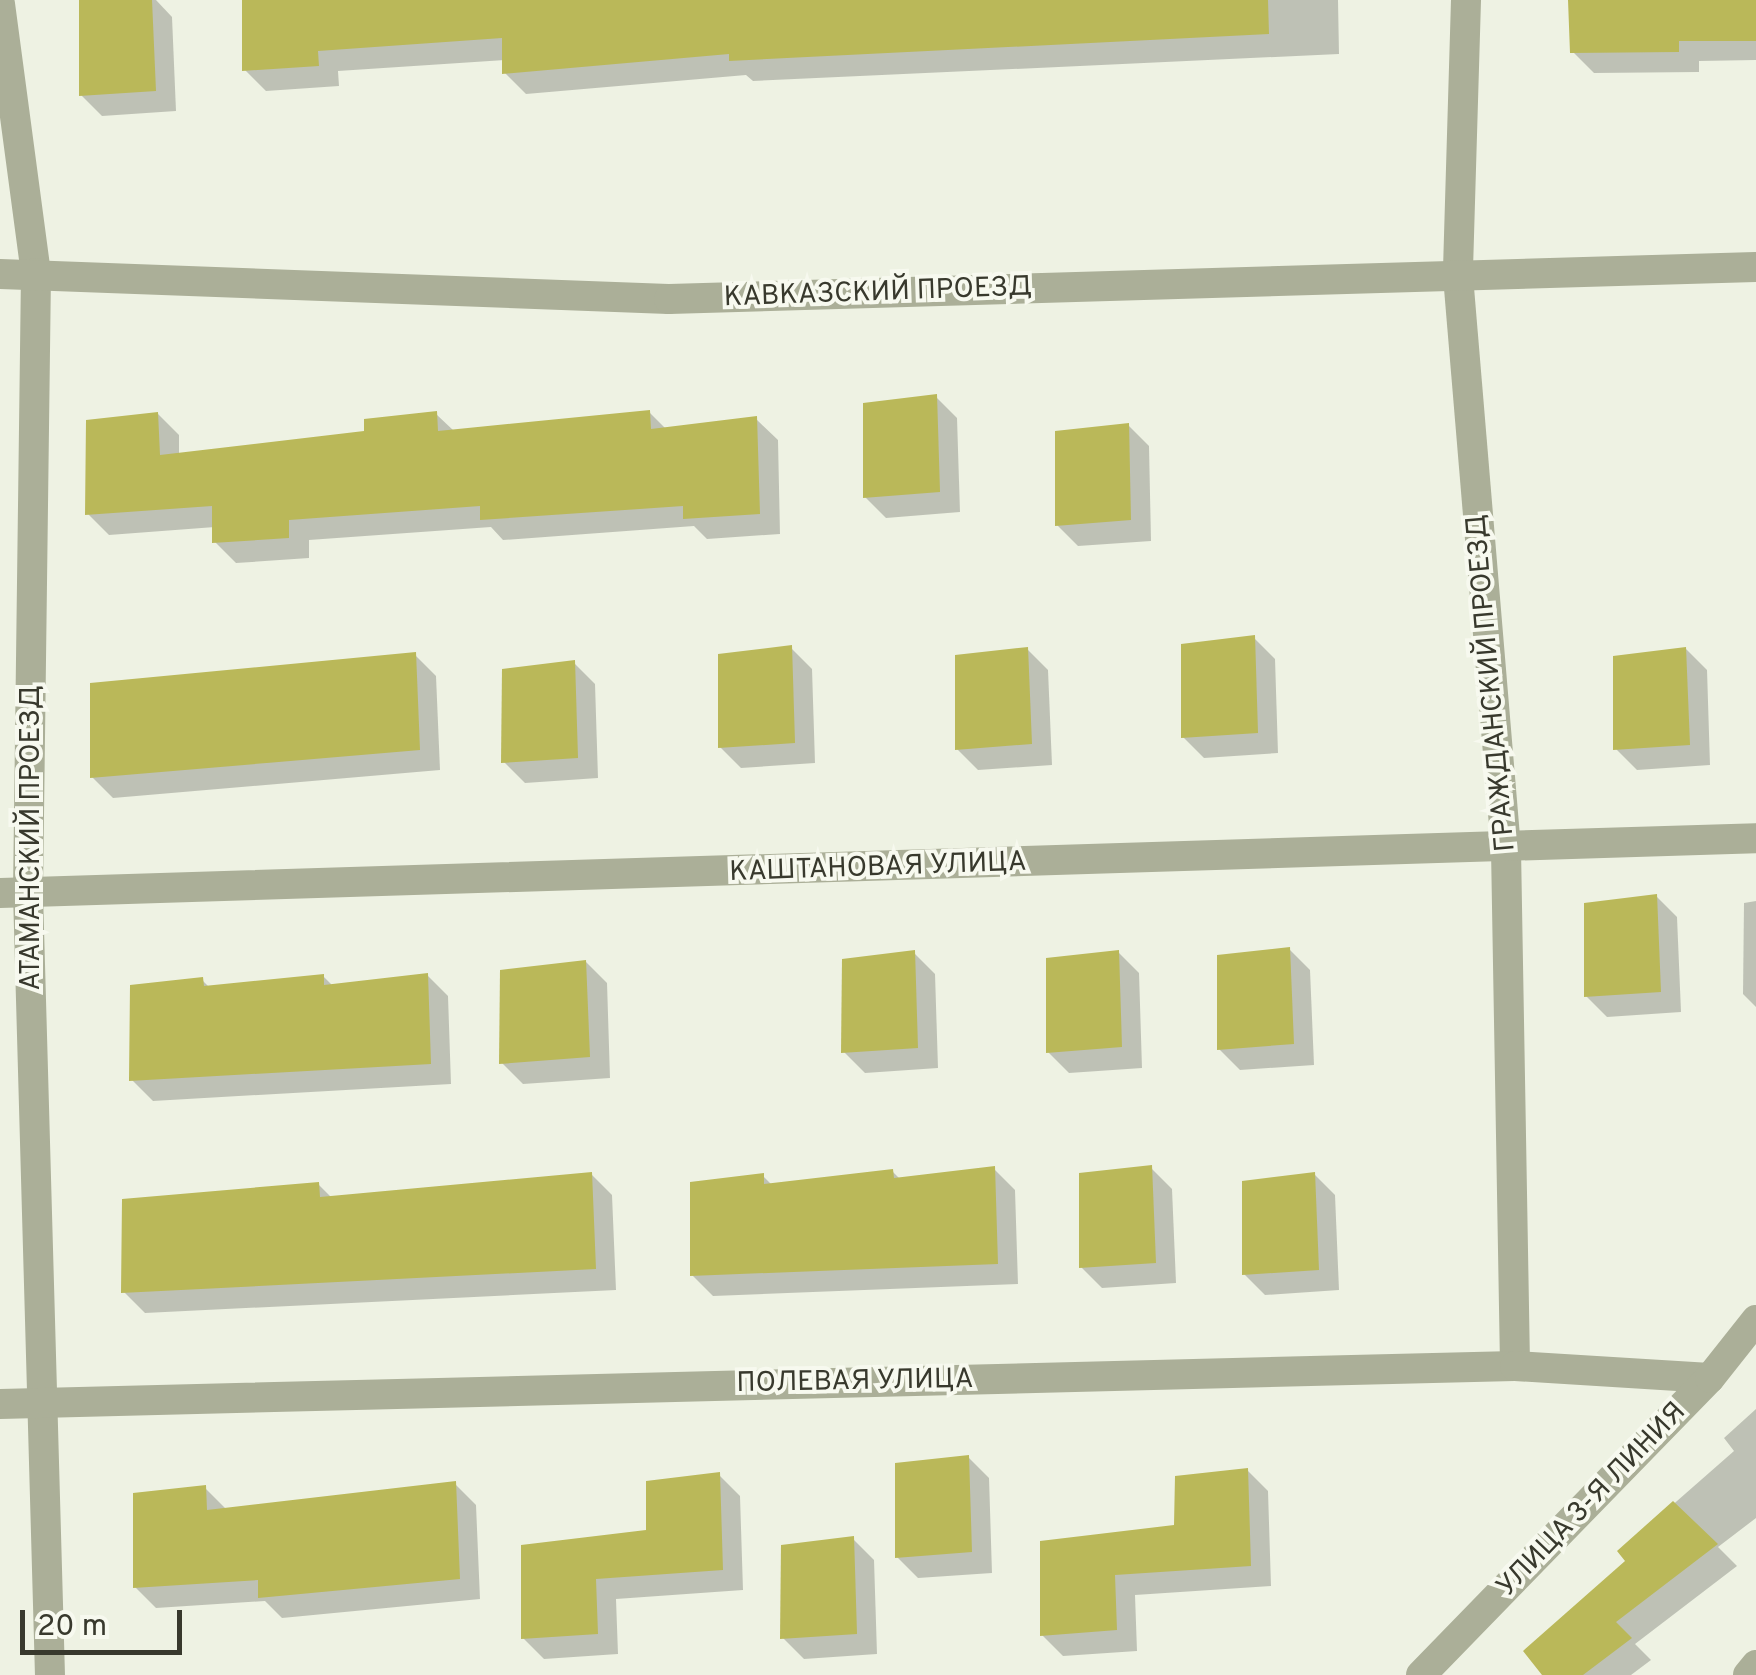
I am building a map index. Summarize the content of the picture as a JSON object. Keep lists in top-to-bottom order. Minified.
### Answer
{"streets":{"street":["КАВКАЗСКИЙ ПРОЕЗД","ГРАЖДАНСКИЙ ПРОЕЗД","АТАМАНСКИЙ ПРОЕЗД","КАШТАНОВАЯ УЛИЦА","ПОЛЕВАЯ УЛИЦА","УЛИЦА 3-Я ЛИНИЯ"]},"crossings":[["КАВКАЗСКИЙ ПРОЕЗД","ГРАЖДАНСКИЙ ПРОЕЗД"],["КАВКАЗСКИЙ ПРОЕЗД","АТАМАНСКИЙ ПРОЕЗД"],["ГРАЖДАНСКИЙ ПРОЕЗД","КАШТАНОВАЯ УЛИЦА"],["ГРАЖДАНСКИЙ ПРОЕЗД","ПОЛЕВАЯ УЛИЦА"],["АТАМАНСКИЙ ПРОЕЗД","КАШТАНОВАЯ УЛИЦА"],["АТАМАНСКИЙ ПРОЕЗД","ПОЛЕВАЯ УЛИЦА"],["ПОЛЕВАЯ УЛИЦА","УЛИЦА 3-Я ЛИНИЯ"]],"scale_bar":"20 m"}
